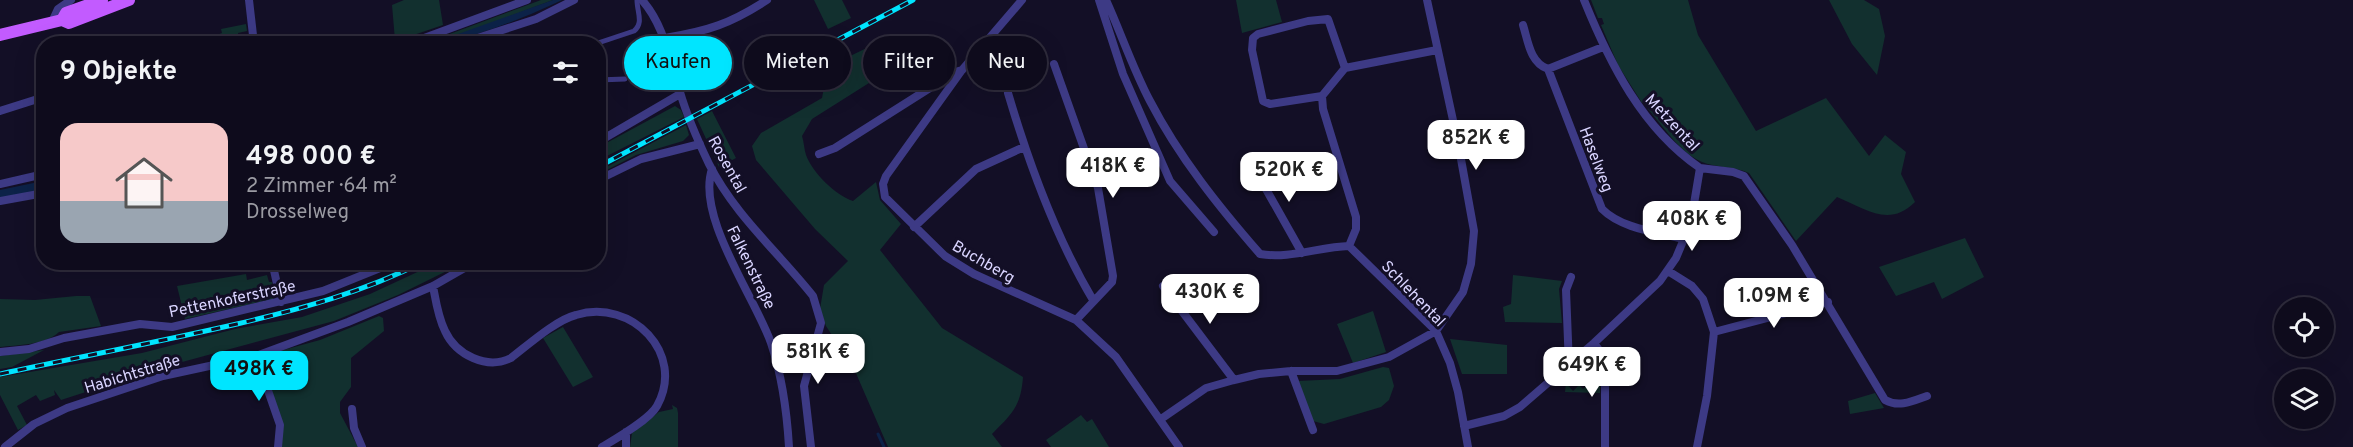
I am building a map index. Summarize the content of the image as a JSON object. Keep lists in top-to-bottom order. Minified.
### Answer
{"streets":{"street":["Metzental","Haselweg","Rosental","Buchberg","Falkenstraße","Schlehental","Pettenkoferstraße","Habichtstraße"]},"crossings":[["Metzental","Haselweg"],["Metzental","Schlehental"],["Rosental","Falkenstraße"]],"page":{"chip":["Kaufen","Mieten","Filter","Neu"],"heading":"9 Objekte","list":[{"name":"498 000 €","note":"2 Zimmer · 64 m² · Drosselweg"}],"price":["852K €","418K €","520K €","408K €","430K €","1.09M €","581K €","649K €","498K €"]}}
